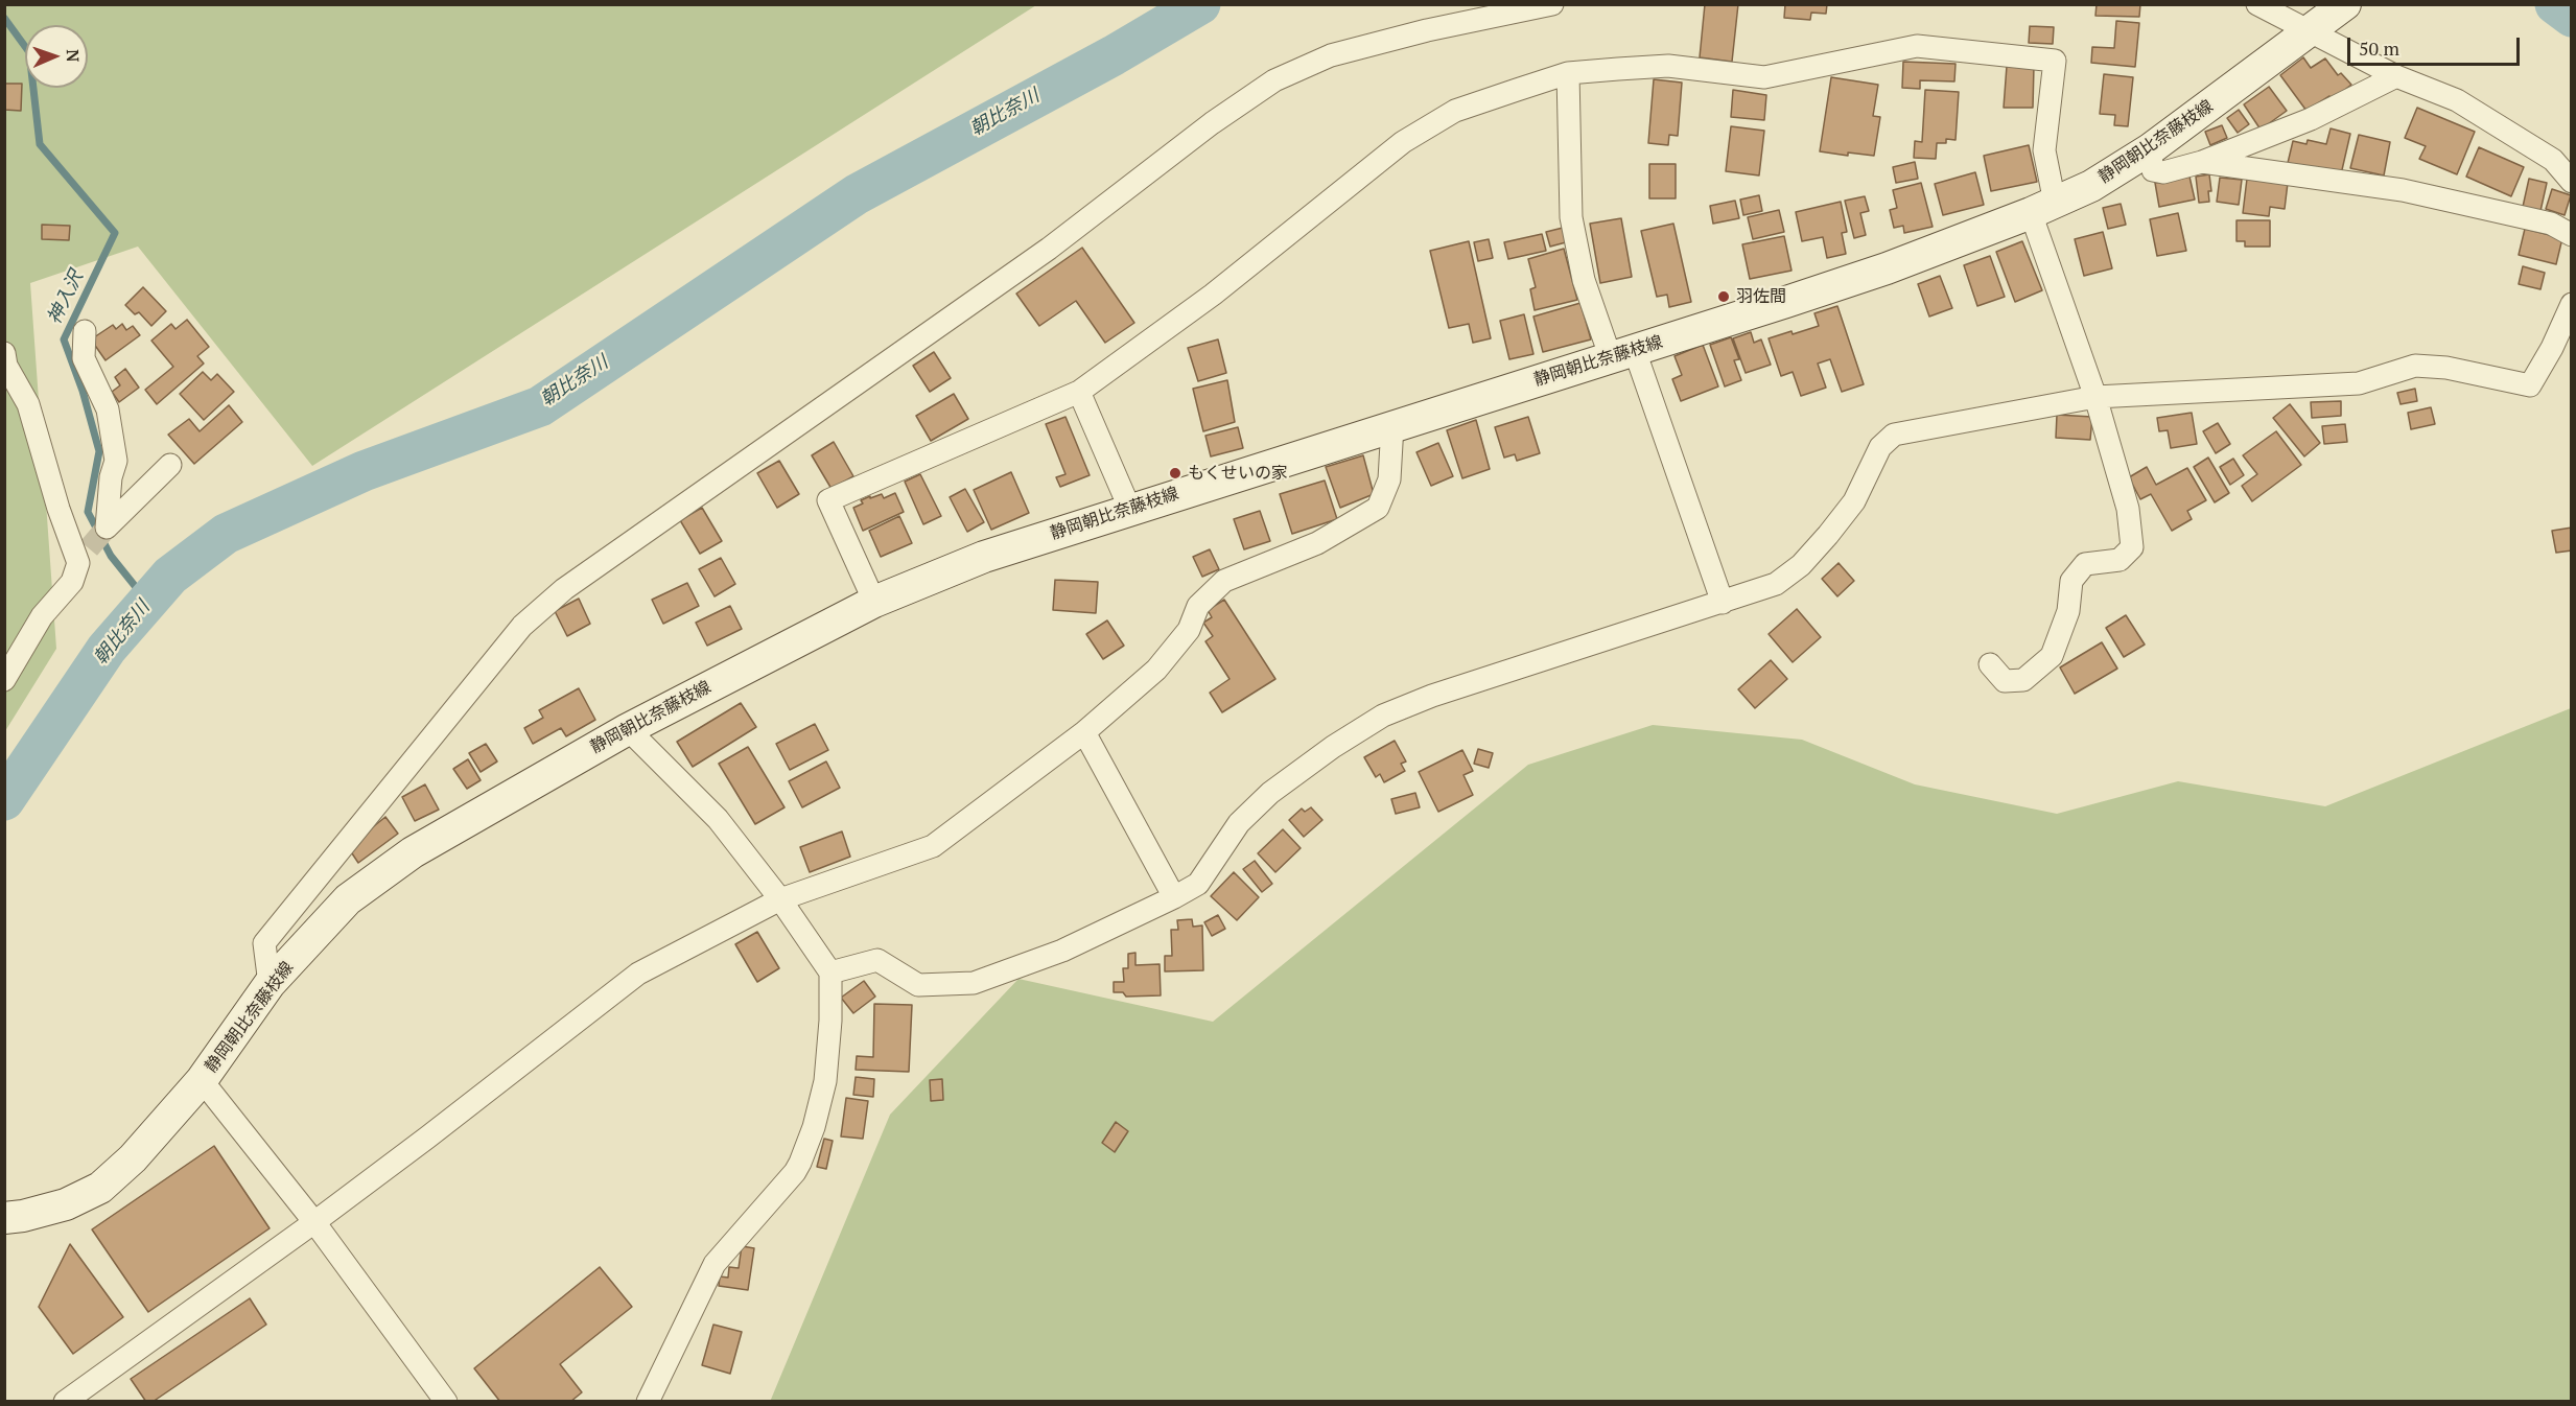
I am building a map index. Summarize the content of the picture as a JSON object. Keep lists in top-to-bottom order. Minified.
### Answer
{"streets":{"main road":["静岡朝比奈藤枝線"]},"water":["朝比奈川","神入沢"],"places":["羽佐間","もくせいの家"],"scale_bar":"50 m","north":"right"}
